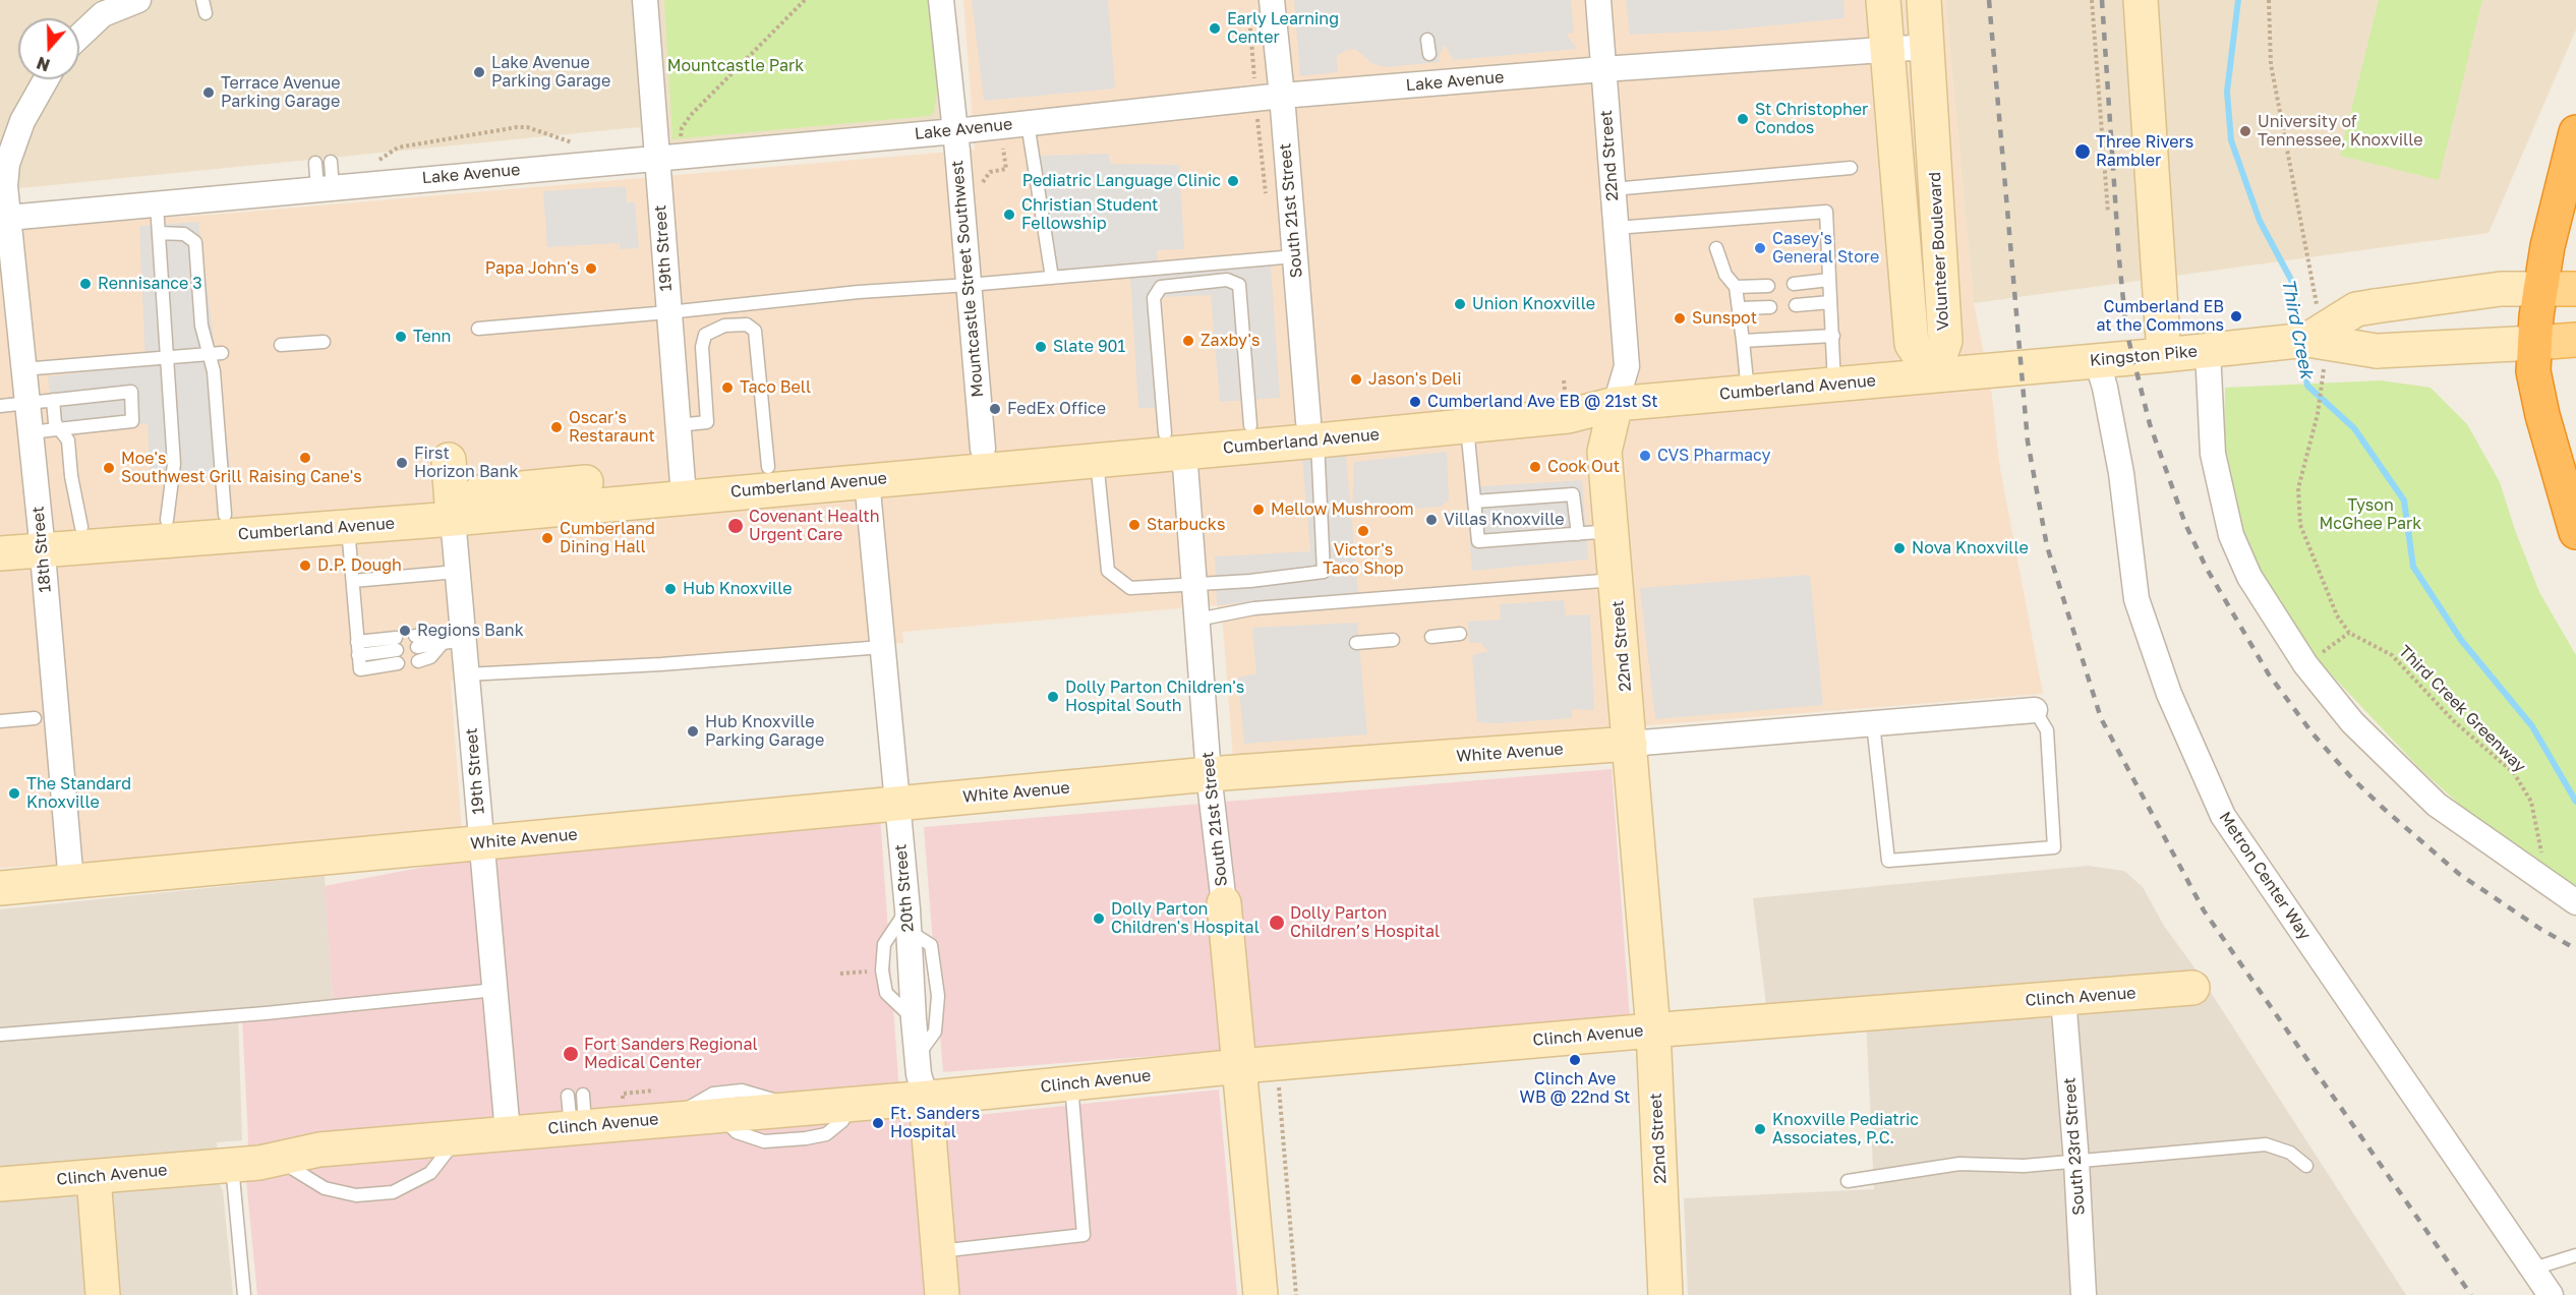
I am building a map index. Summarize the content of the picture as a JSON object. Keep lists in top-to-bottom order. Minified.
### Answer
{"streets":{"main road":["Kingston Pike"],"street":["Lake Avenue","22nd Street","South 21st Street","19th Street","Volunteer Boulevard","Mountcastle Street Southwest","Cumberland Avenue","18th Street","White Avenue","Metron Center Way","20th Street","Clinch Avenue","South 23rd Street"],"path":["Third Creek Greenway"]},"crossings":[["Lake Avenue","22nd Street"],["Lake Avenue","South 21st Street"],["Lake Avenue","19th Street"],["Lake Avenue","Volunteer Boulevard"],["Lake Avenue","Mountcastle Street Southwest"],["Lake Avenue","18th Street"],["22nd Street","Cumberland Avenue"],["22nd Street","White Avenue"],["22nd Street","Clinch Avenue"],["South 21st Street","Cumberland Avenue"],["South 21st Street","White Avenue"],["South 21st Street","Clinch Avenue"],["19th Street","Cumberland Avenue"],["19th Street","White Avenue"],["19th Street","Clinch Avenue"],["Volunteer Boulevard","Cumberland Avenue"],["Mountcastle Street Southwest","Cumberland Avenue"],["Kingston Pike","Cumberland Avenue"],["Kingston Pike","Metron Center Way"],["Cumberland Avenue","18th Street"],["Cumberland Avenue","20th Street"],["18th Street","White Avenue"],["White Avenue","20th Street"],["20th Street","Clinch Avenue"],["Clinch Avenue","South 23rd Street"]],"water":["Third Creek"],"parks":["Mountcastle Park","Tyson McGhee Park"],"places":["Early Learning Center","Lake Avenue Parking Garage","Terrace Avenue Parking Garage","St Christopher Condos","University of Tennessee, Knoxville","Three Rivers Rambler","Pediatric Language Clinic","Christian Student Fellowship","Casey's General Store","Papa John's","Rennisance 3","Union Knoxville","Cumberland EB at the Commons","Sunspot","Tenn","Zaxby's","Slate 901","Jason's Deli","Taco Bell","Cumberland Ave EB @ 21st St","FedEx Office","Oscar's Restaraunt","CVS Pharmacy","Raising Cane's","First Horizon Bank","Cook Out","Moe's Southwest Grill","Mellow Mushroom","Villas Knoxville","Starbucks","Covenant Health Urgent Care","Victor's Taco Shop","Cumberland Dining Hall","Nova Knoxville","D.P. Dough","Hub Knoxville","Regions Bank","Dolly Parton Children's Hospital South","Hub Knoxville Parking Garage","The Standard Knoxville","Dolly Parton Children's Hospital","Dolly Parton Children’s Hospital","Fort Sanders Regional Medical Center","Clinch Ave WB @ 22nd St","Ft. Sanders Hospital","Knoxville Pediatric Associates, P.C."],"north":"bottom"}
